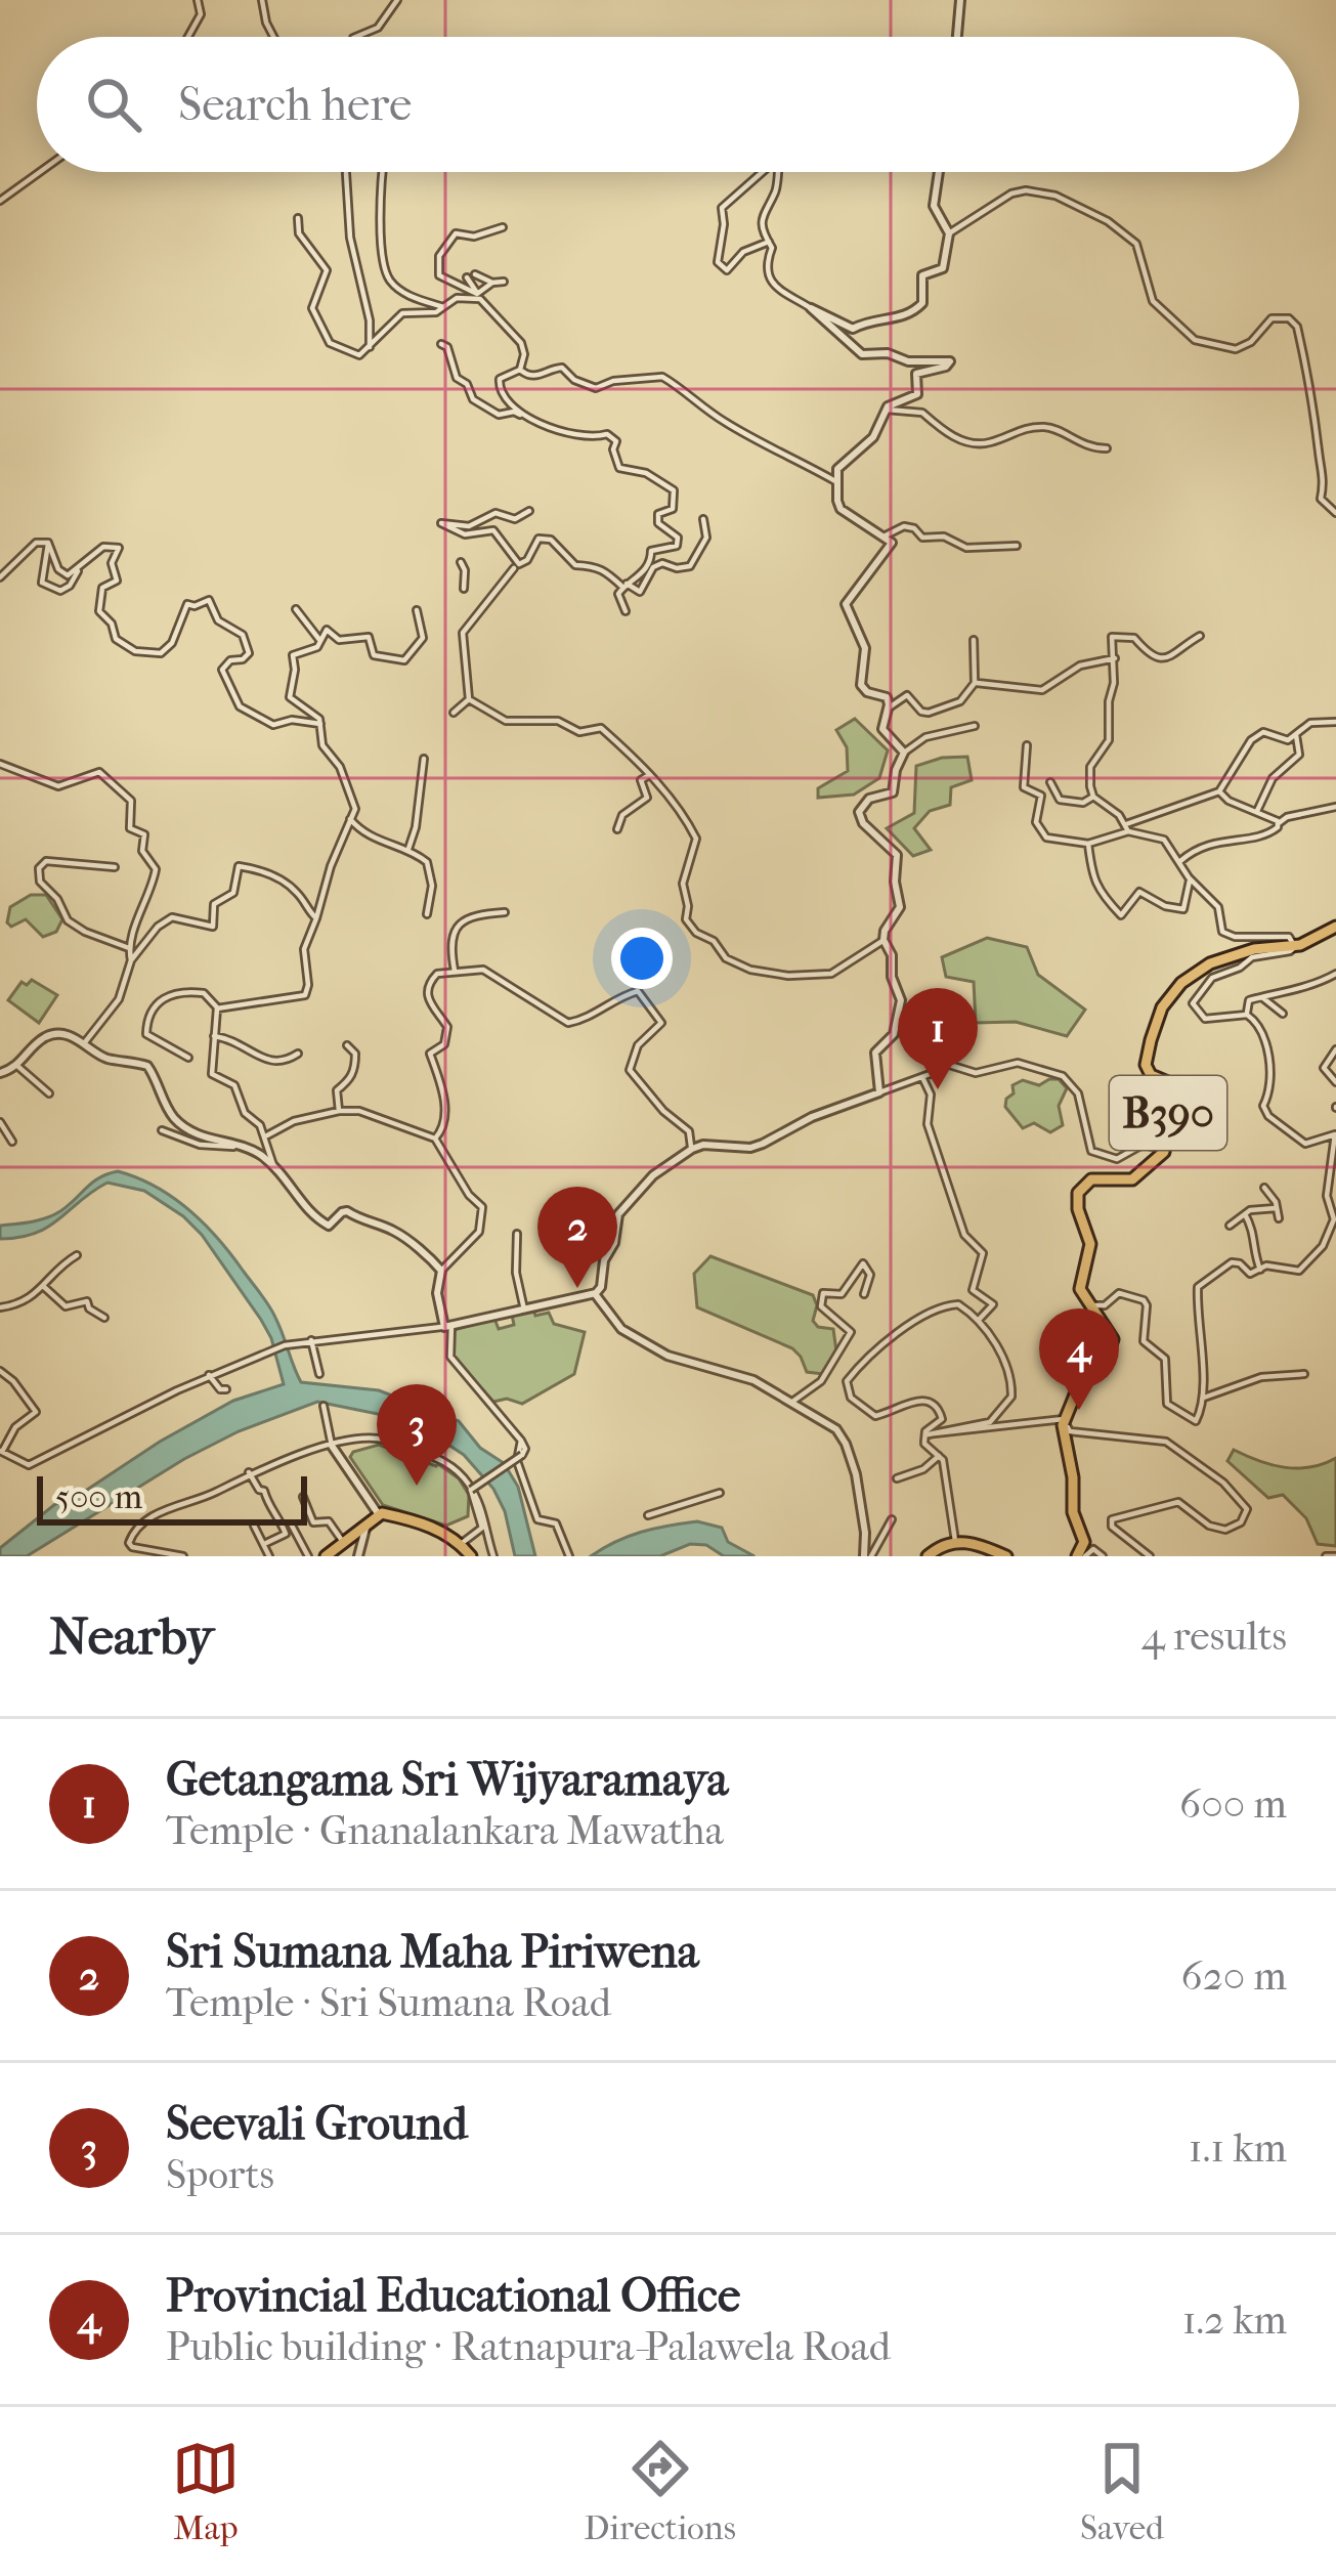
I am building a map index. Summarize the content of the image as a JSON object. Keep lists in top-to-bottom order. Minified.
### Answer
{"streets":{"main road":["B390"]},"scale_bar":"500 m","page":{"search":"Search here","pins":["1","2","4","3"],"scale":"500 m","heading":["Nearby","4 results"],"list":[{"mark":"1","name":"Getangama Sri Wijyaramaya","note":"Temple · Gnanalankara Mawatha","value":"600 m"},{"mark":"2","name":"Sri Sumana Maha Piriwena","note":"Temple · Sri Sumana Road","value":"620 m"},{"mark":"3","name":"Seevali Ground","note":"Sports","value":"1.1 km"},{"mark":"4","name":"Provincial Educational Office","note":"Public building · Ratnapura-Palawela Road","value":"1.2 km"}],"nav":["Map","Directions","Saved"]}}
